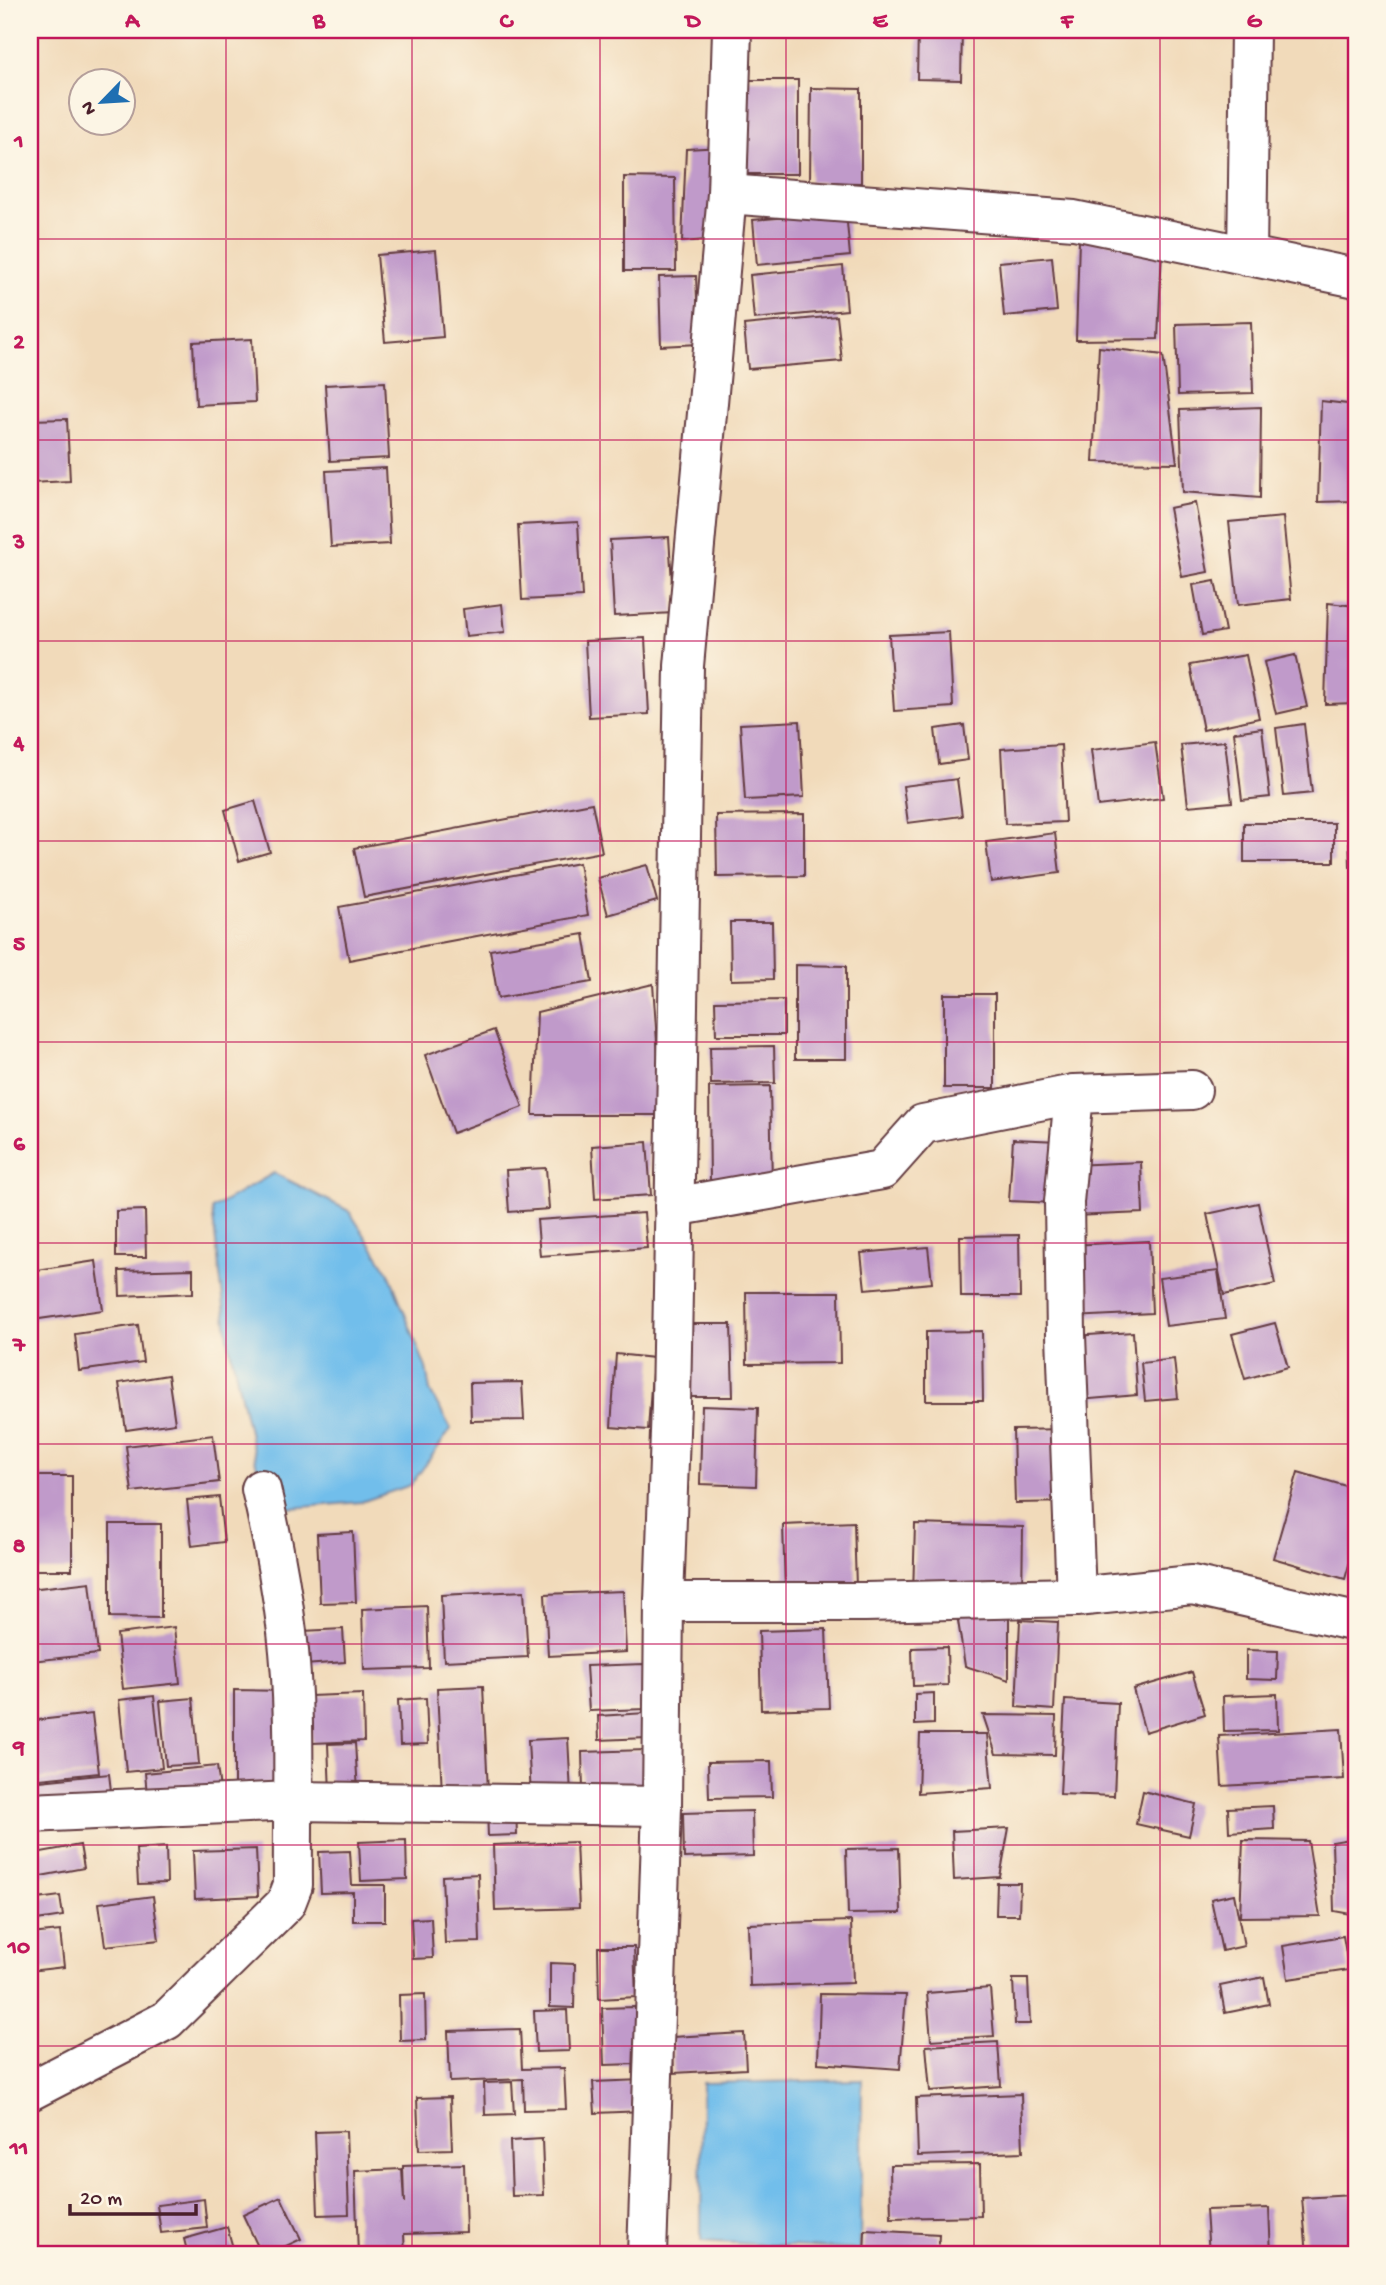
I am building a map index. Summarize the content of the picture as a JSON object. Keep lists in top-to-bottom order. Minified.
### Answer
{"scale_bar":"20 m","north":"bottom left","grid":{"columns":["A","B","C","D","E","F","G"],"rows":["1","2","3","4","5","6","7","8","9","10","11"]}}
